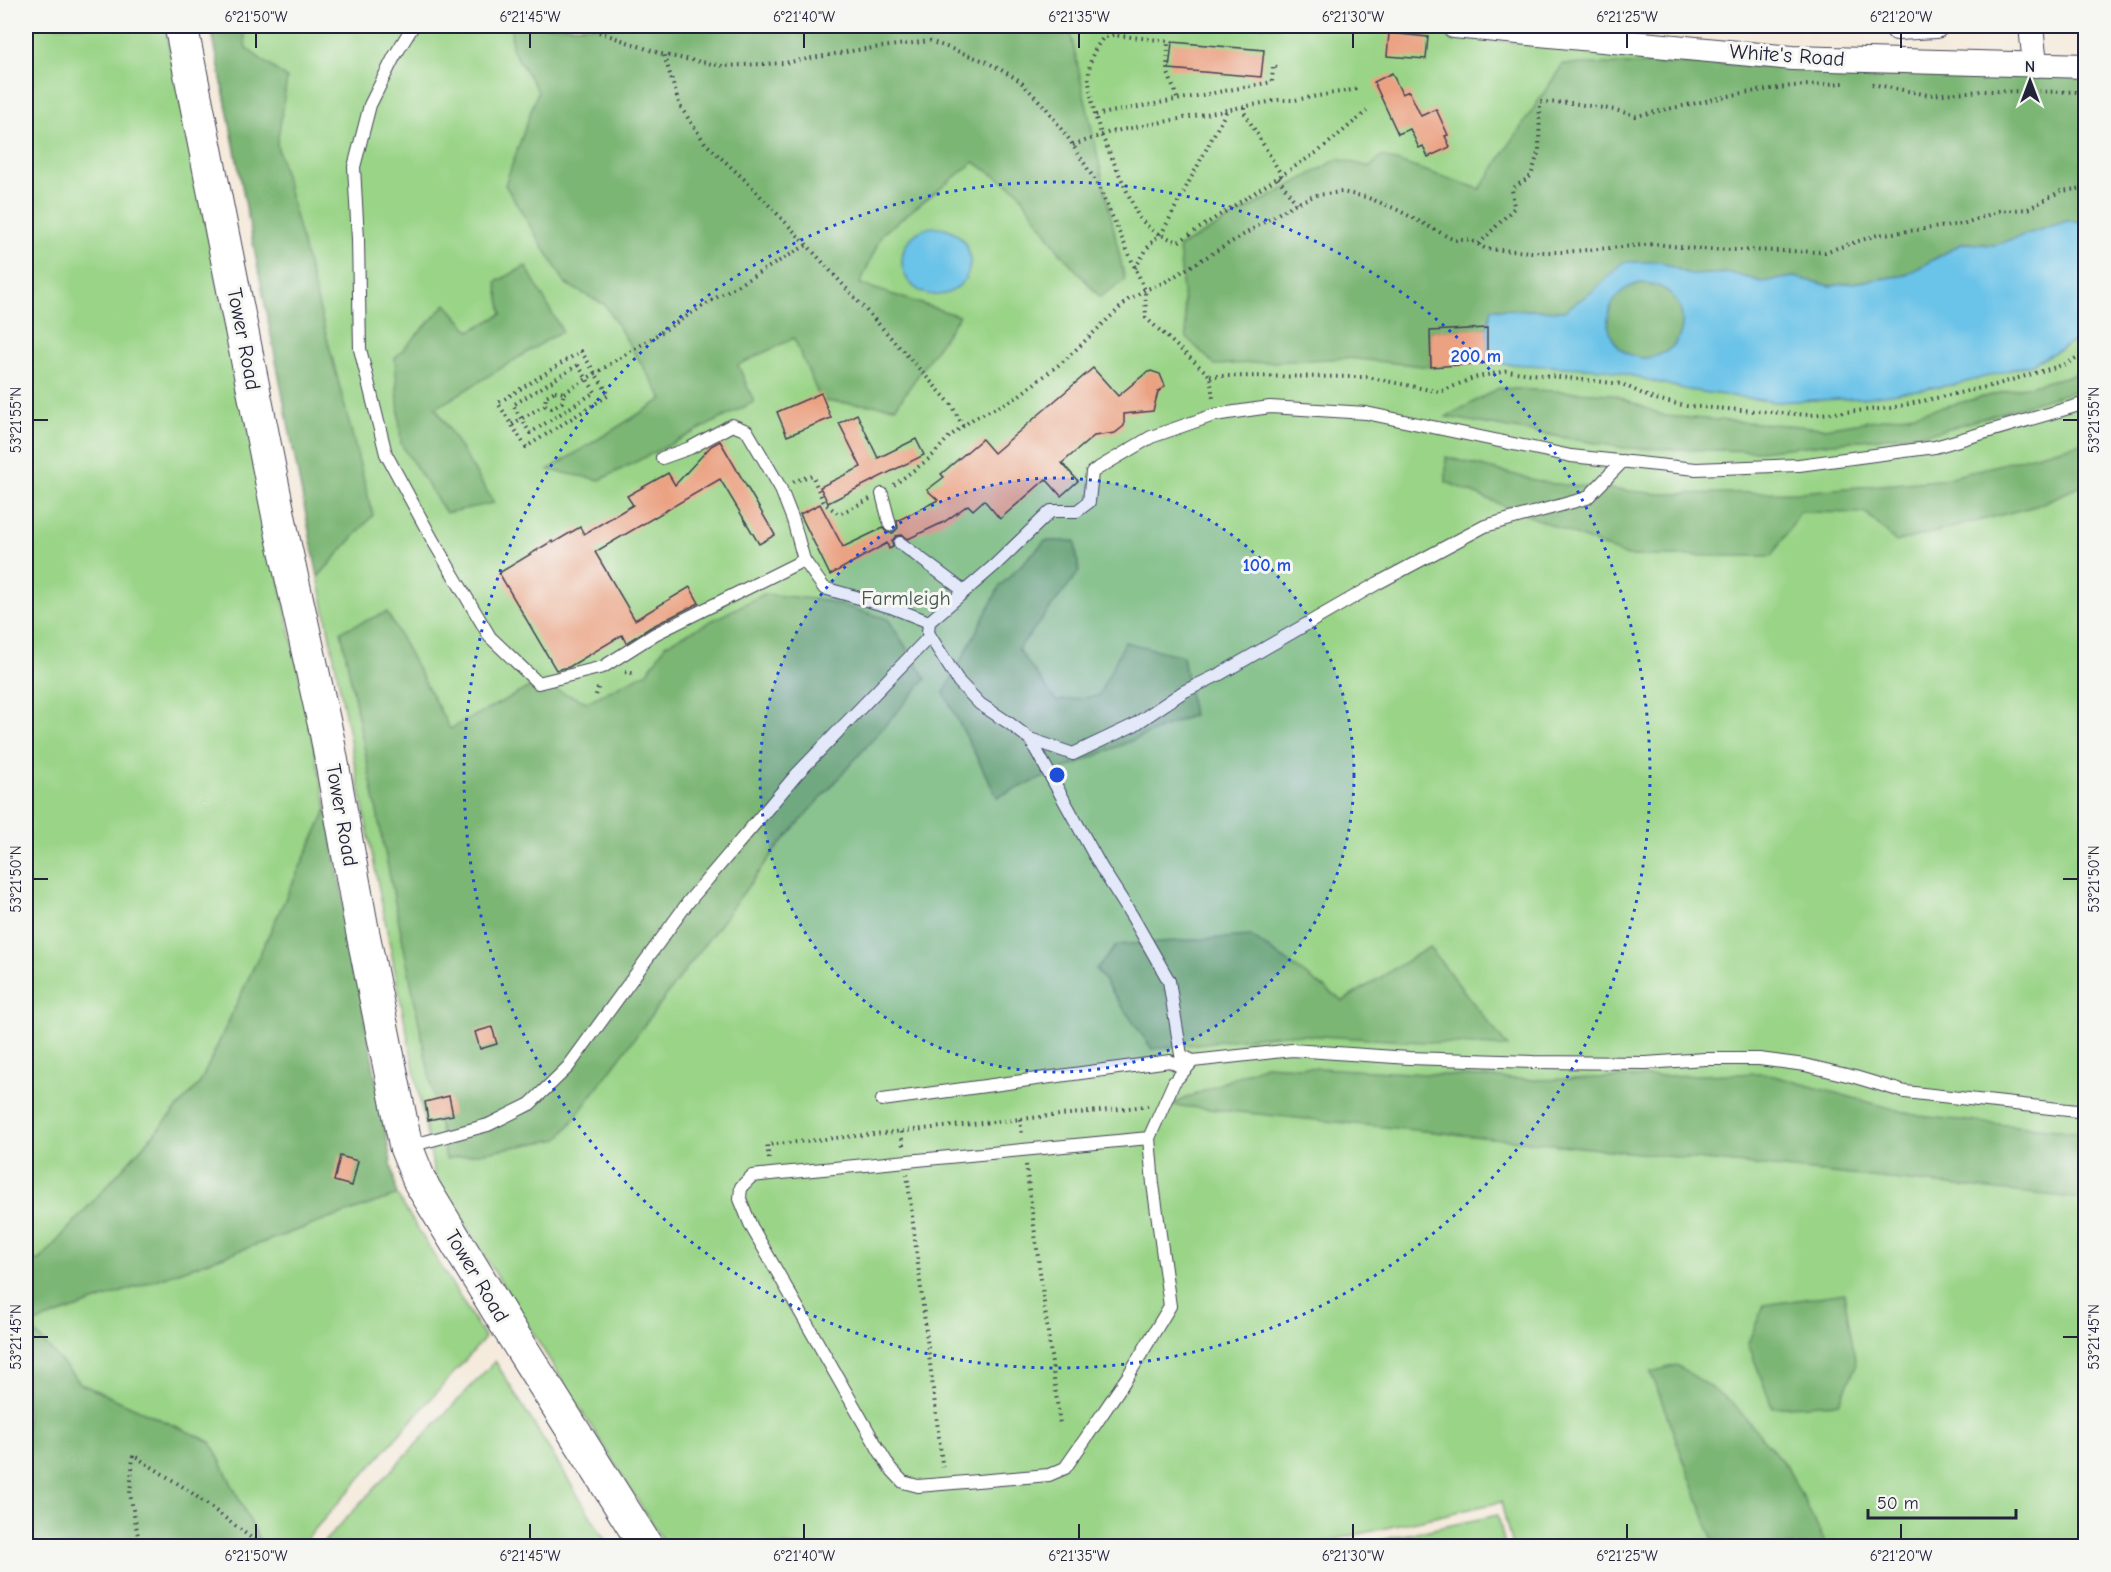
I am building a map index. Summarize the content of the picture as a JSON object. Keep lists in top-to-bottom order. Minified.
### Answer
{"streets":{"street":["White's Road","Tower Road"]},"parks":["Farmleigh"],"scale_bar":"50 m","north":"top","coordinates":["6°21'50\"W","6°21'45\"W","6°21'40\"W","6°21'35\"W","6°21'30\"W","6°21'25\"W","6°21'20\"W","53°21'55\"N","53°21'50\"N","53°21'45\"N"],"rings":["200 m","100 m"]}
